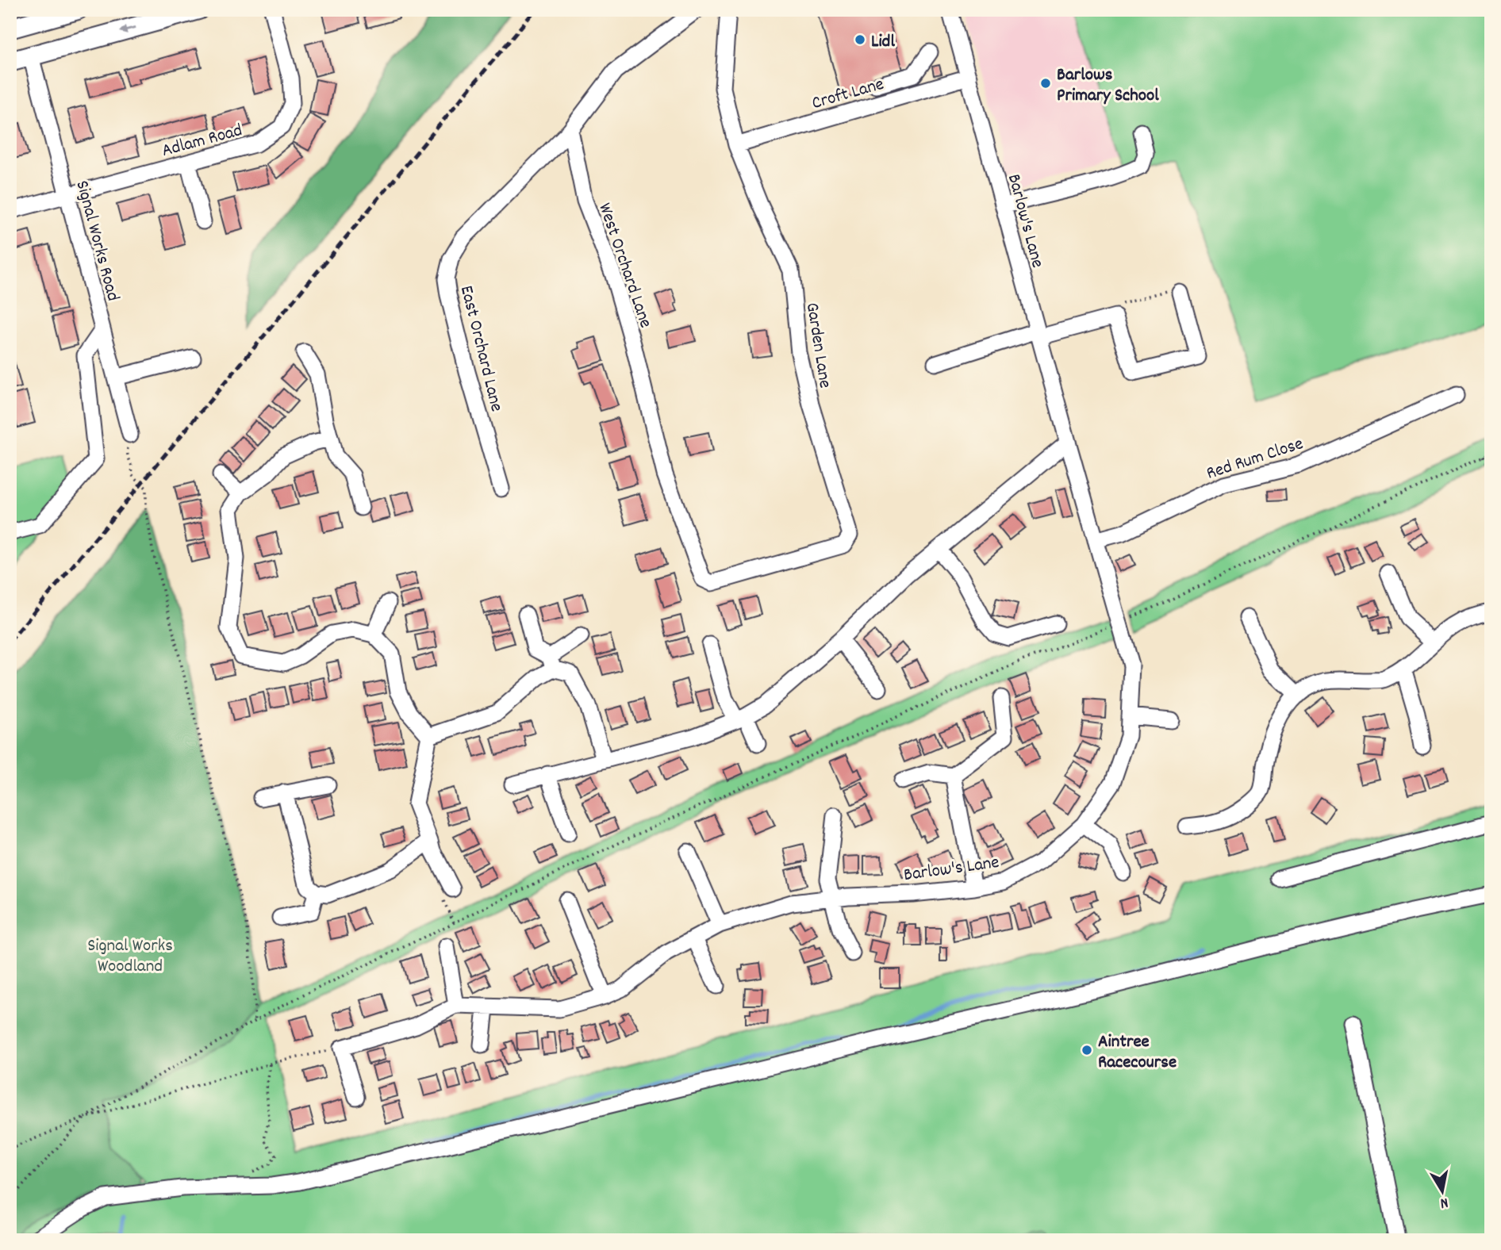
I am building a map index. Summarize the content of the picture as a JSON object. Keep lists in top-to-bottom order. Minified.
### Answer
{"streets":{"street":["Croft Lane","Adlam Road","Barlow's Lane","Signal Works Road","West Orchard Lane","Garden Lane","East Orchard Lane","Red Rum Close"]},"crossings":[["Croft Lane","Barlow's Lane"],["Croft Lane","Garden Lane"],["Adlam Road","Signal Works Road"],["Barlow's Lane","Red Rum Close"],["West Orchard Lane","Garden Lane"],["West Orchard Lane","East Orchard Lane"]],"parks":["Signal Works Woodland"],"places":["Lidl","Barlows Primary School","Aintree Racecourse"],"north":"bottom"}
